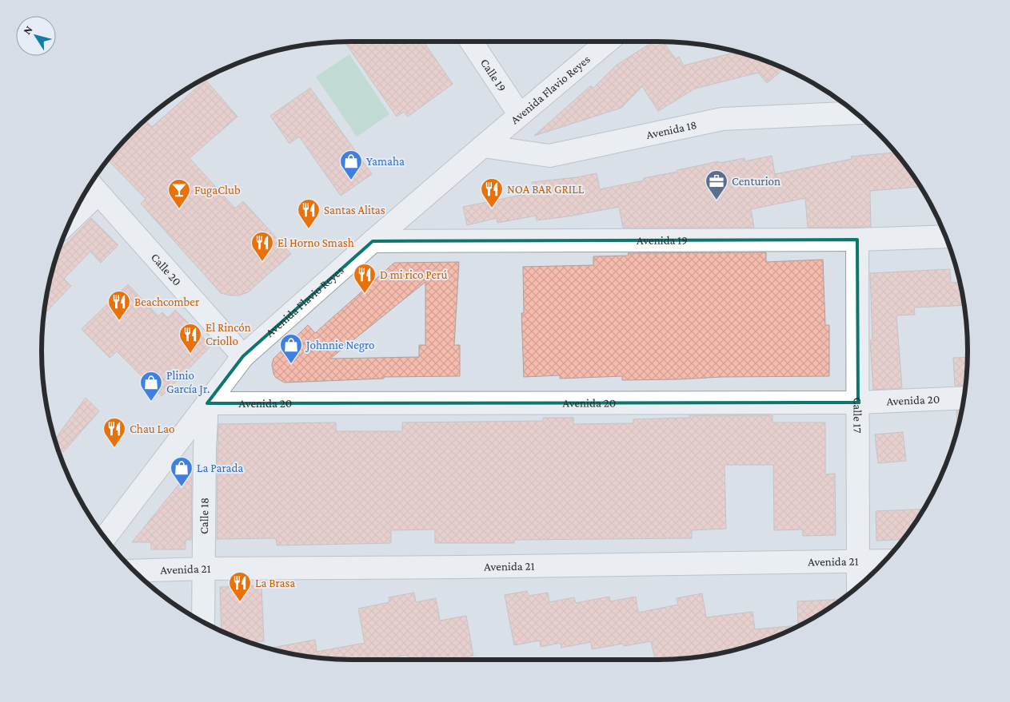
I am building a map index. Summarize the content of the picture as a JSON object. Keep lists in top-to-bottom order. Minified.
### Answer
{"streets":{"street":["Calle 19","Avenida Flavio Reyes","Avenida 18","Avenida 19","Calle 20","Avenida 20","Calle 17","Calle 18","Avenida 21"]},"crossings":[["Calle 19","Avenida Flavio Reyes"],["Avenida Flavio Reyes","Avenida 18"],["Avenida Flavio Reyes","Avenida 19"],["Avenida Flavio Reyes","Calle 20"],["Avenida Flavio Reyes","Avenida 20"],["Avenida Flavio Reyes","Calle 18"],["Avenida 19","Calle 17"],["Avenida 20","Calle 17"],["Avenida 20","Calle 18"],["Calle 17","Avenida 21"],["Calle 18","Avenida 21"]],"places":{"shop":["Yamaha","Johnnie Negro","Plinio García Jr.","La Parada"],"office":["Centurion"],"restaurant":["NOA BAR GRILL","Santas Alitas","El Horno Smash","D mi rico Perú","Beachcomber","El Rincón Criollo","Chau Lao","La Brasa"],"bar":["FugaClub"]},"north":"top left"}
